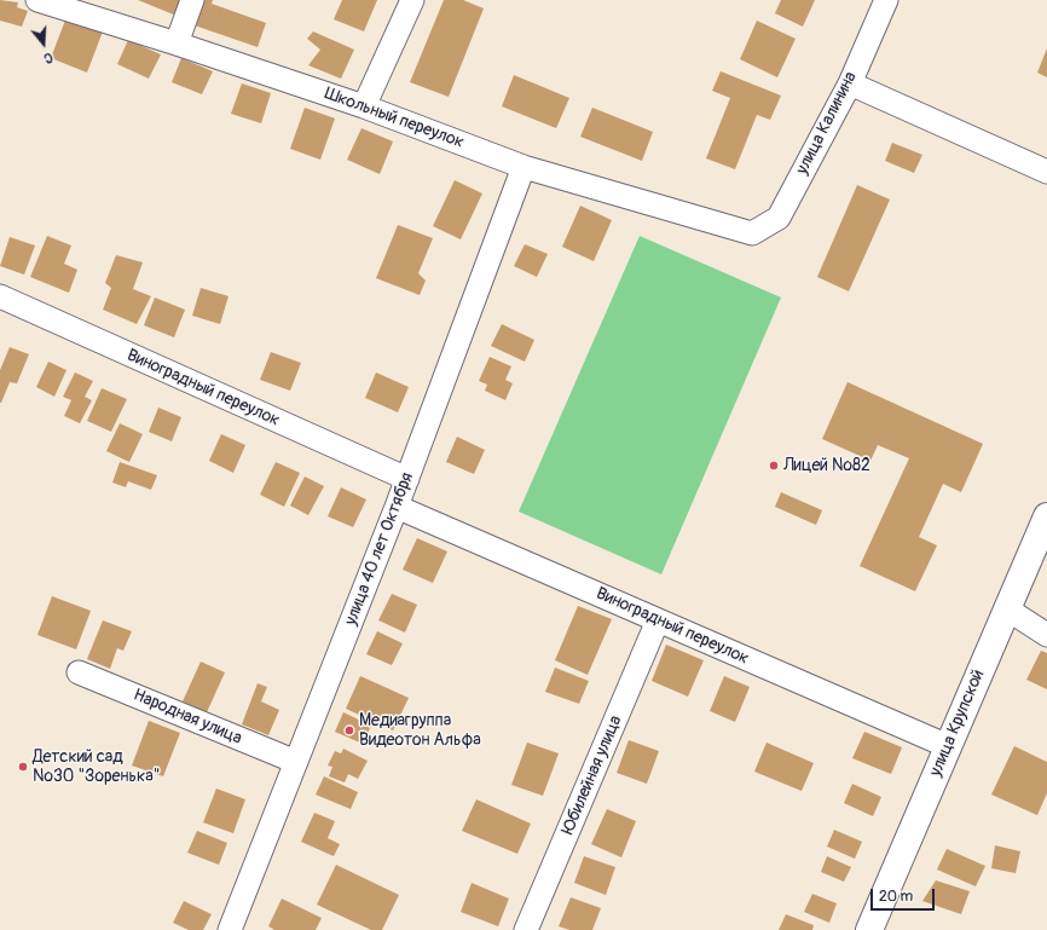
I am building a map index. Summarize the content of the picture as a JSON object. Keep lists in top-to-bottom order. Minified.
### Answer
{"streets":{"main road":["улица Крупской"],"street":["Школьный переулок","улица Калинина","Виноградный переулок","улица 40 лет Октября","Народная улица","Юбилейная улица"]},"crossings":[["Школьный переулок","улица Калинина"],["Школьный переулок","улица 40 лет Октября"],["Виноградный переулок","улица 40 лет Октября"],["Виноградный переулок","улица Крупской"],["Виноградный переулок","Юбилейная улица"],["улица 40 лет Октября","Народная улица"]],"places":["Лицей №82","Медиагруппа Видеотон Альфа","Детский сад №30 \"Зоренька\""],"scale_bar":"20 m","north":"bottom"}
